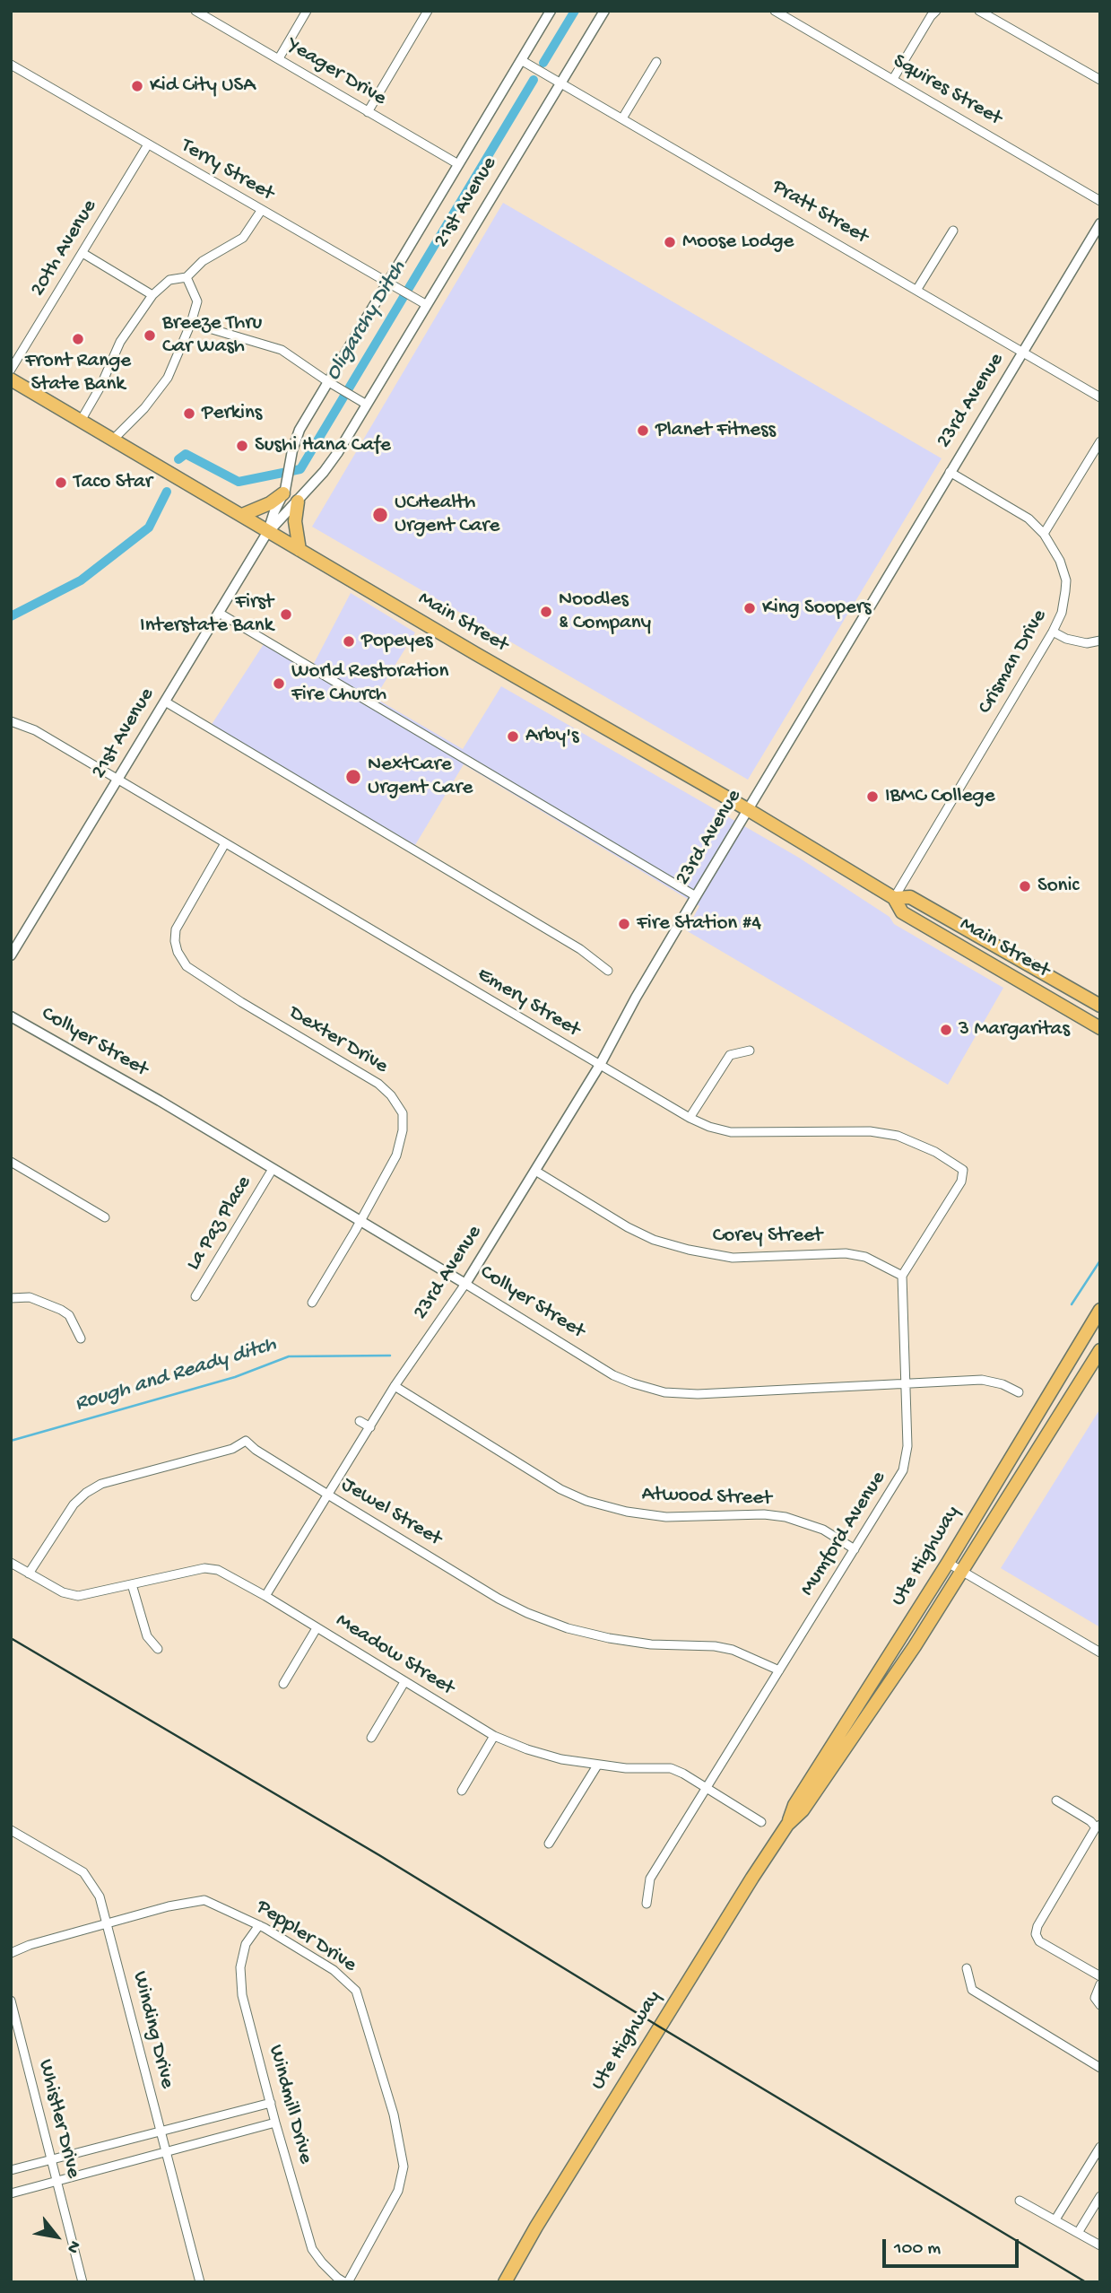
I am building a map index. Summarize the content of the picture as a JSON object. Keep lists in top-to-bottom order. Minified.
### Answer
{"streets":{"main road":["Main Street","Ute Highway"],"street":["Yeager Drive","Squires Street","Terry Street","21st Avenue","Pratt Street","20th Avenue","23rd Avenue","Crisman Drive","Emery Street","Dexter Drive","Collyer Street","La Paz Place","Corey Street","Atwood Street","Jewel Street","Mumford Avenue","Meadow Street","Peppler Drive","Winding Drive","Windmill Drive","Whistler Drive"]},"crossings":[["Yeager Drive","21st Avenue"],["Terry Street","21st Avenue"],["Terry Street","20th Avenue"],["21st Avenue","Pratt Street"],["21st Avenue","Main Street"],["21st Avenue","Emery Street"],["Pratt Street","23rd Avenue"],["23rd Avenue","Main Street"],["23rd Avenue","Crisman Drive"],["23rd Avenue","Emery Street"],["23rd Avenue","Collyer Street"],["23rd Avenue","Corey Street"],["23rd Avenue","Atwood Street"],["23rd Avenue","Jewel Street"],["23rd Avenue","Meadow Street"],["Main Street","Crisman Drive"],["Emery Street","Dexter Drive"],["Emery Street","Corey Street"],["Emery Street","Mumford Avenue"],["Dexter Drive","Collyer Street"],["Collyer Street","La Paz Place"],["Collyer Street","Mumford Avenue"],["Corey Street","Mumford Avenue"],["Atwood Street","Mumford Avenue"],["Jewel Street","Mumford Avenue"],["Jewel Street","Meadow Street"],["Mumford Avenue","Meadow Street"],["Peppler Drive","Winding Drive"],["Peppler Drive","Windmill Drive"]],"water":["Oligarchy Ditch","Rough and Ready ditch"],"places":["Kid City USA","Moose Lodge","Breeze Thru Car Wash","Front Range State Bank","Perkins","Planet Fitness","Sushi Hana Cafe","Taco Star","UCHealth Urgent Care","King Soopers","Noodles & Company","First Interstate Bank","Popeyes","World Restoration Fire Church","Arby's","NextCare Urgent Care","IBMC College","Sonic","Fire Station #4","3 Margaritas"],"scale_bar":"100 m","north":"bottom right"}
